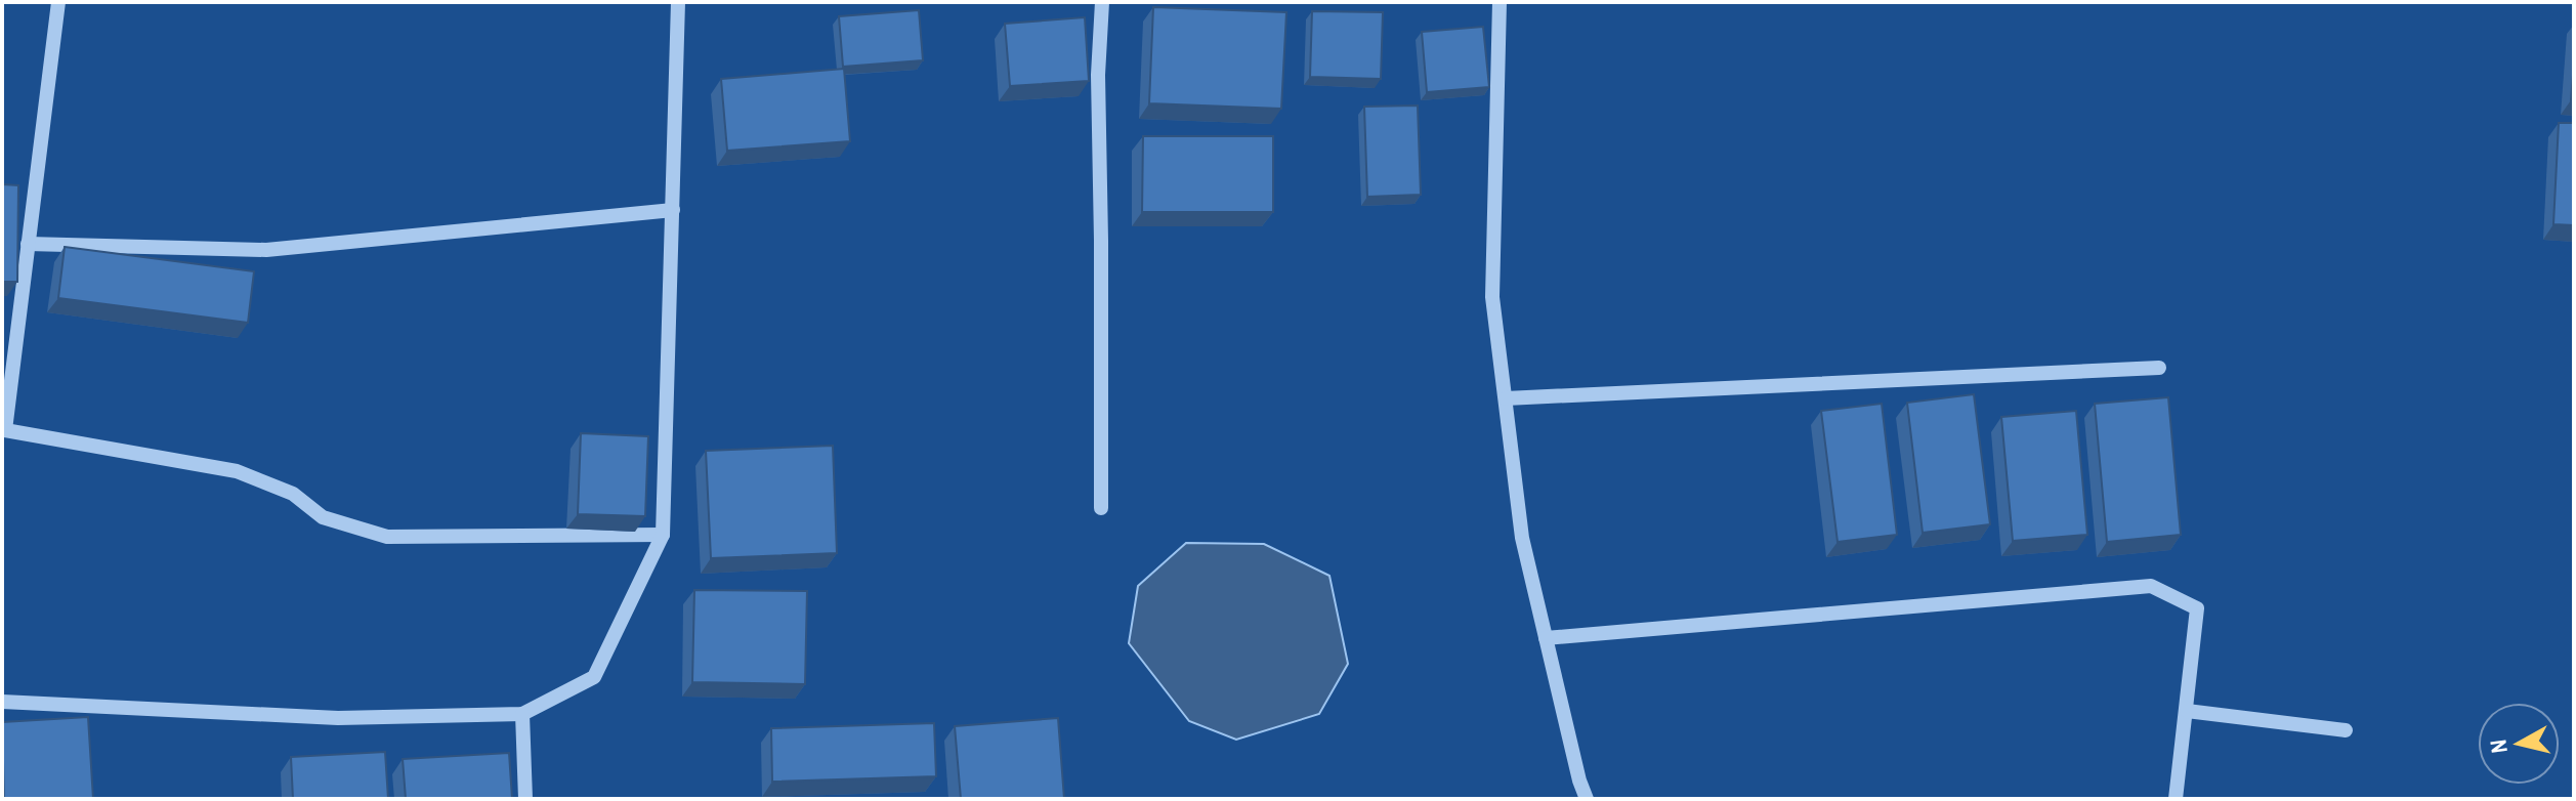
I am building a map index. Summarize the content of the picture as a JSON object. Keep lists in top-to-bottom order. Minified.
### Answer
{"north":"left"}
